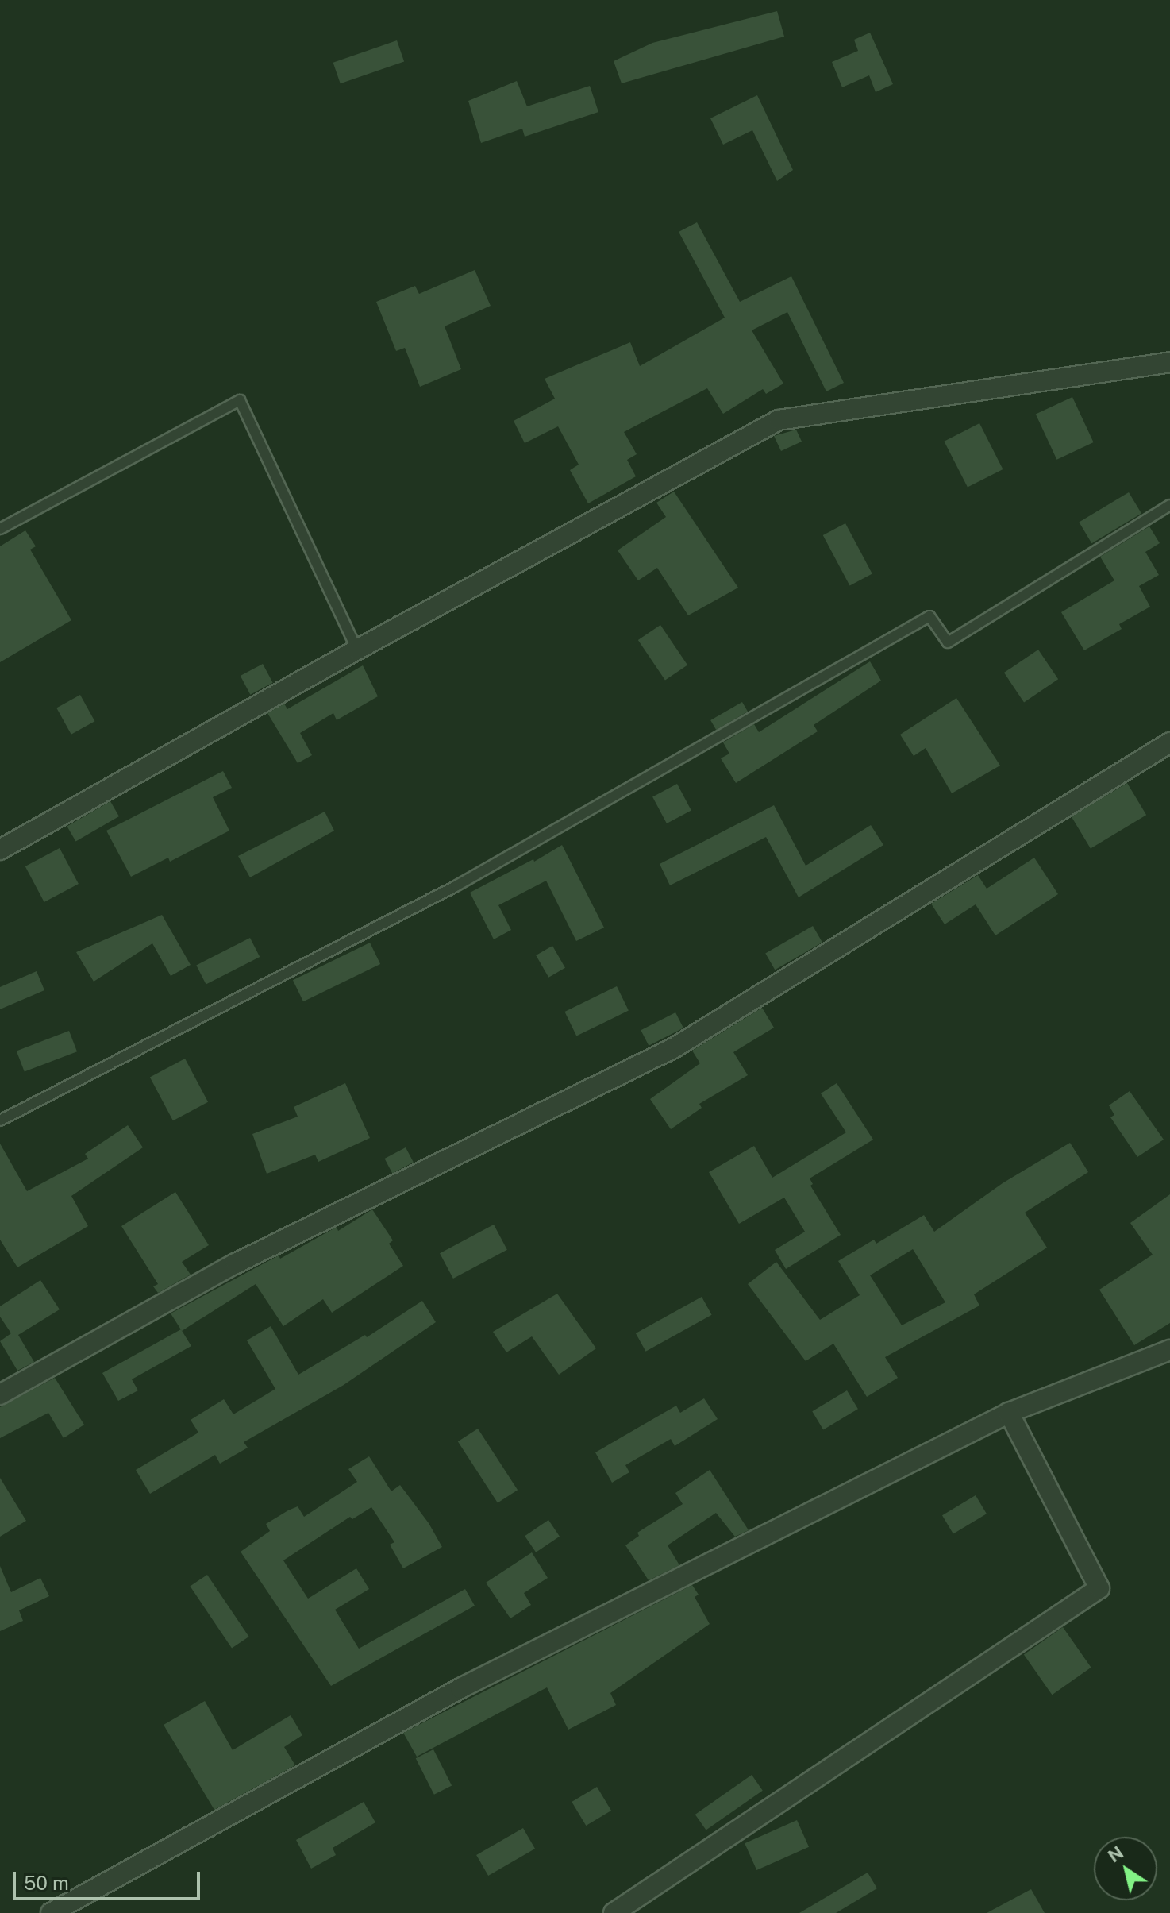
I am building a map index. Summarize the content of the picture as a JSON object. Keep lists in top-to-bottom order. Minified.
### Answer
{"scale_bar":"50 m","north":"top left"}
